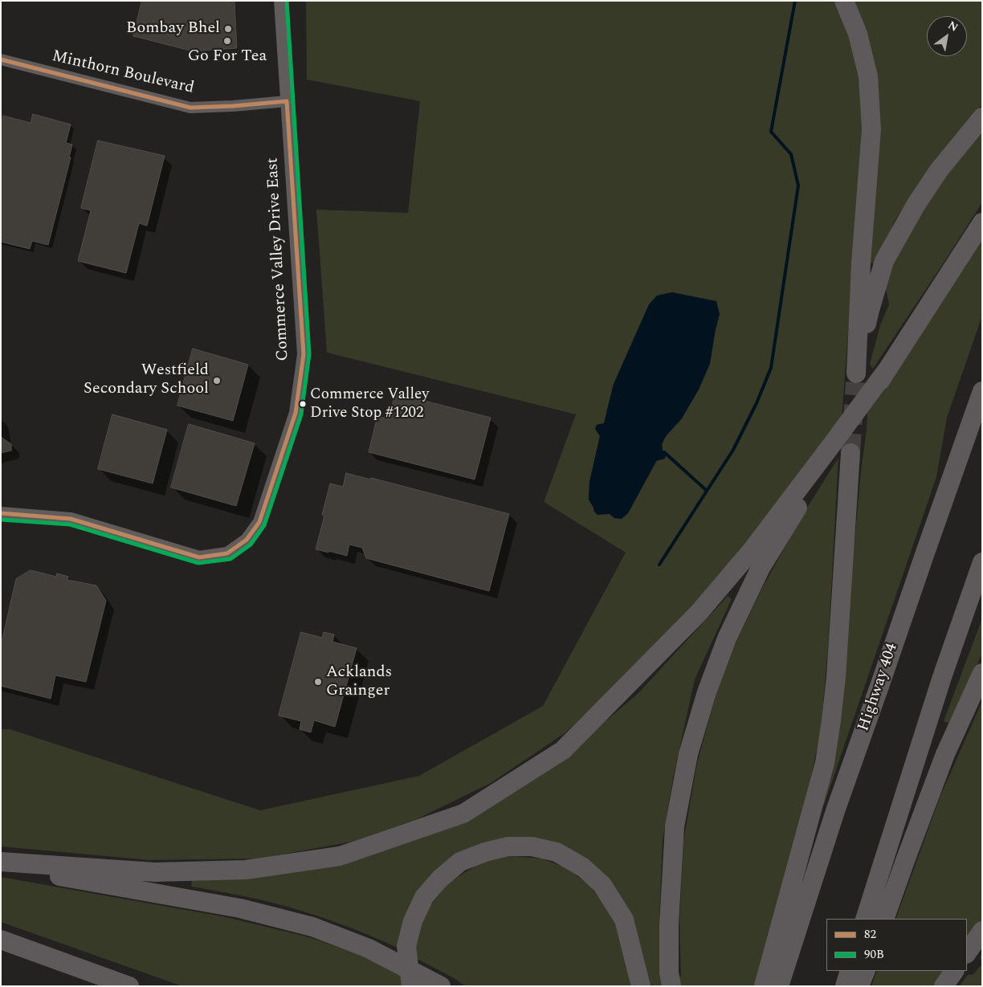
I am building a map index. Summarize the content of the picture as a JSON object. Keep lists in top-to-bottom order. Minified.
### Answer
{"streets":{"highway":["Highway 404"],"street":["Minthorn Boulevard","Commerce Valley Drive East"]},"crossings":[["Minthorn Boulevard","Commerce Valley Drive East"]],"places":["Bombay Bhel","Go For Tea","Westfield Secondary School","Commerce Valley Drive Stop #1202","Acklands Grainger"],"lines":["transit line 90B","transit line 82"],"legend":["82","90B"],"north":"top right"}
